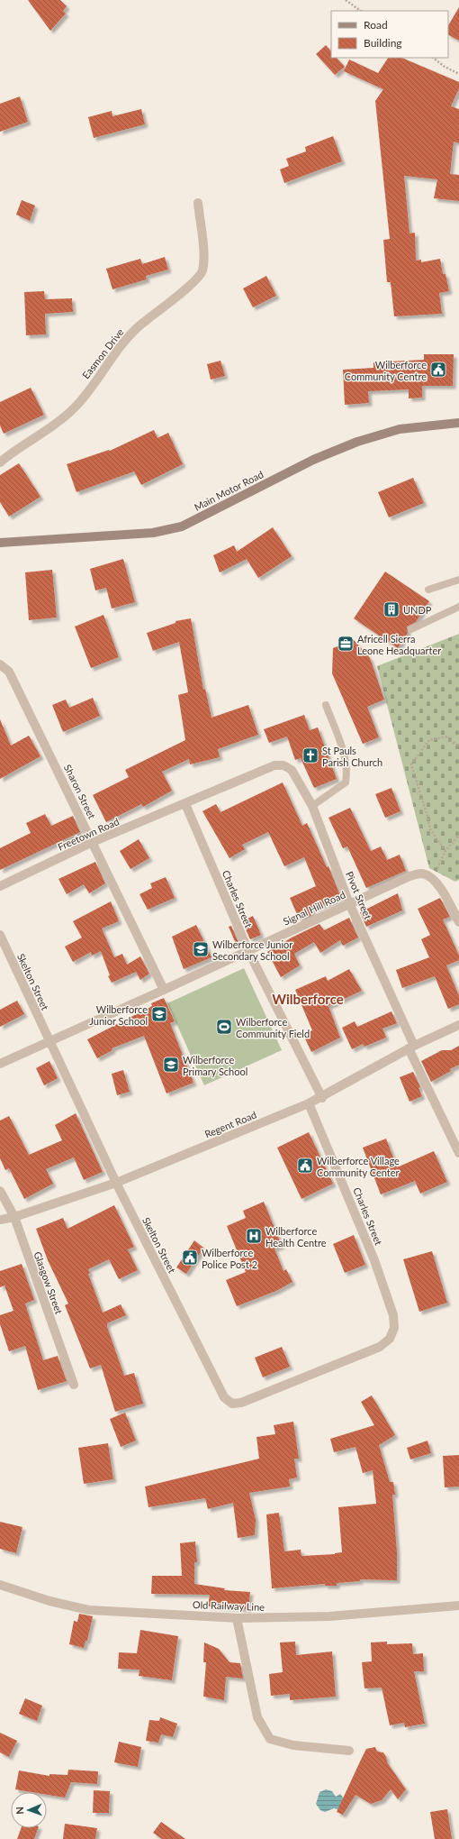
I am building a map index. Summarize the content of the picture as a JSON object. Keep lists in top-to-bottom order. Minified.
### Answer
{"streets":{"main road":["Main Motor Road"],"street":["Easmon Drive","Sharon Street","Freetown Road","Pivot Street","Charles Street","Signal Hill Road","Skelton Street","Regent Road","Glasgow Street","Old Railway Line"]},"crossings":[["Sharon Street","Freetown Road"],["Sharon Street","Signal Hill Road"],["Freetown Road","Pivot Street"],["Freetown Road","Charles Street"],["Pivot Street","Signal Hill Road"],["Pivot Street","Regent Road"],["Charles Street","Signal Hill Road"],["Charles Street","Skelton Street"],["Charles Street","Regent Road"],["Signal Hill Road","Skelton Street"],["Skelton Street","Regent Road"],["Regent Road","Glasgow Street"]],"districts":["Wilberforce"],"places":{"public building":["Wilberforce Community Centre","Wilberforce Village Community Center","Wilberforce Police Post 2"],"building":["UNDP"],"office":["Africell Sierra Leone Headquarter"],"church":["St Pauls Parish Church"],"school or university":["Wilberforce Junior Secondary School","Wilberforce Junior School","Wilberforce Primary School"],"sports":["Wilberforce Community Field"],"hospital":["Wilberforce Health Centre"]},"legend":["Road","Building"],"north":"left"}
